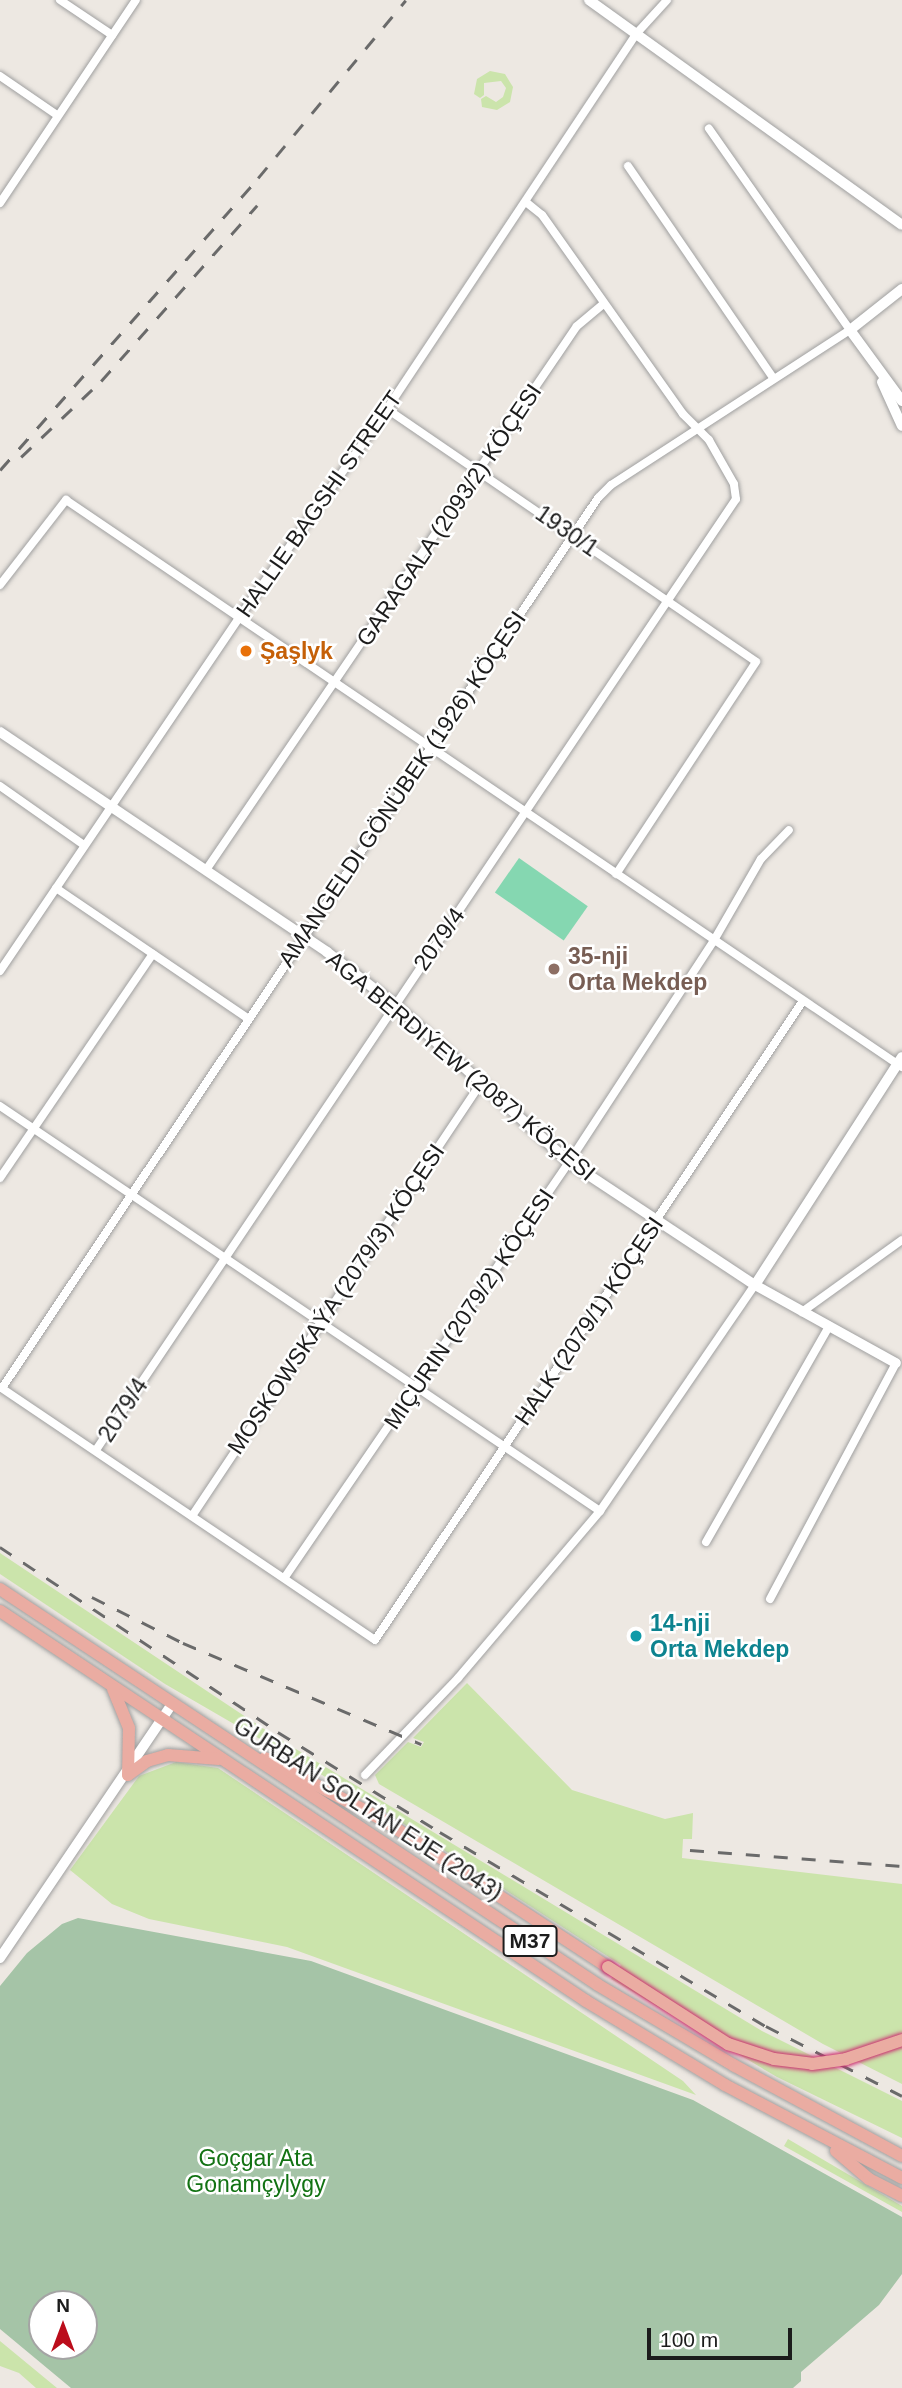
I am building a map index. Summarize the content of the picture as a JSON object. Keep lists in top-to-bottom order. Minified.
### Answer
{"streets":{"highway":["GURBAN SOLTAN EJE (2043)","M37"],"street":["HALLIE BAGSHI STREET","GARAGALA (2093/2) KÖÇESI","1930/1","AMANGELDI GÖNÜBEK (1926) KÖÇESI","2079/4","AGA BERDIÝEW (2087) KÖÇESI","MOSKOWSKAÝA (2079/3) KÖÇESI","MIÇURIN (2079/2) KÖÇESI","HALK (2079/1) KÖÇESI"]},"crossings":[["HALLIE BAGSHI STREET","1930/1"],["HALLIE BAGSHI STREET","AGA BERDIÝEW (2087) KÖÇESI"],["GARAGALA (2093/2) KÖÇESI","1930/1"],["GARAGALA (2093/2) KÖÇESI","AGA BERDIÝEW (2087) KÖÇESI"],["1930/1","AMANGELDI GÖNÜBEK (1926) KÖÇESI"],["1930/1","2079/4"],["AMANGELDI GÖNÜBEK (1926) KÖÇESI","2079/4"],["AMANGELDI GÖNÜBEK (1926) KÖÇESI","AGA BERDIÝEW (2087) KÖÇESI"],["2079/4","AGA BERDIÝEW (2087) KÖÇESI"],["AGA BERDIÝEW (2087) KÖÇESI","MOSKOWSKAÝA (2079/3) KÖÇESI"],["AGA BERDIÝEW (2087) KÖÇESI","MIÇURIN (2079/2) KÖÇESI"],["AGA BERDIÝEW (2087) KÖÇESI","HALK (2079/1) KÖÇESI"],["MIÇURIN (2079/2) KÖÇESI","HALK (2079/1) KÖÇESI"]],"parks":["Goçgar Ata Gonamçylygy"],"places":["Şaşlyk","35-nji Orta Mekdep","14-nji Orta Mekdep"],"scale_bar":"100 m","north":"top"}
